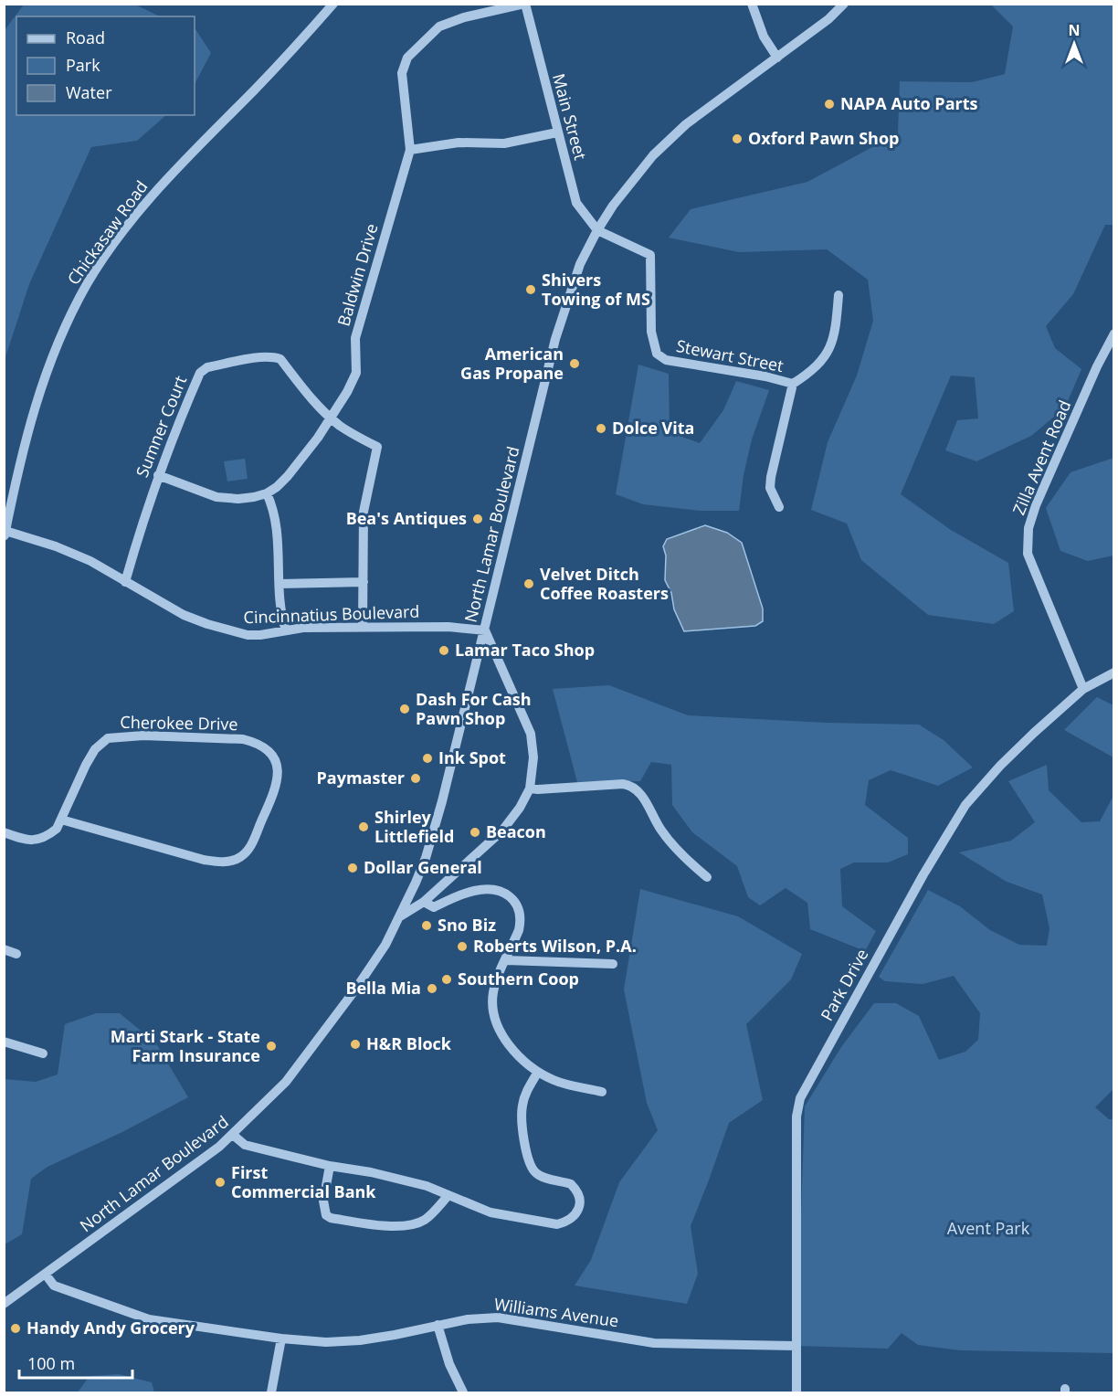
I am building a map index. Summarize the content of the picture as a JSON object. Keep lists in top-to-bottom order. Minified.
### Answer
{"streets":{"street":["Main Street","Chickasaw Road","Baldwin Drive","Stewart Street","Sumner Court","Zilla Avent Road","North Lamar Boulevard","Cincinnatius Boulevard","Cherokee Drive","Park Drive","Williams Avenue"]},"crossings":[["Main Street","Baldwin Drive"],["Main Street","Stewart Street"],["Main Street","North Lamar Boulevard"],["Chickasaw Road","Cincinnatius Boulevard"],["Baldwin Drive","Sumner Court"],["Stewart Street","North Lamar Boulevard"],["Sumner Court","Cincinnatius Boulevard"],["Zilla Avent Road","Park Drive"],["North Lamar Boulevard","Cincinnatius Boulevard"],["North Lamar Boulevard","Williams Avenue"],["Park Drive","Williams Avenue"]],"parks":["Avent Park"],"places":["NAPA Auto Parts","Oxford Pawn Shop","Shivers Towing of MS","American Gas Propane","Dolce Vita","Bea's Antiques","Velvet Ditch Coffee Roasters","Lamar Taco Shop","Dash For Cash Pawn Shop","Ink Spot","Paymaster","Shirley Littlefield","Beacon","Dollar General","Sno Biz","Roberts Wilson, P.A.","Southern Coop","Bella Mia","H&R Block","Marti Stark - State Farm Insurance","First Commercial Bank","Handy Andy Grocery"],"legend":["Road","Park","Water"],"scale_bar":"100 m","north":"top"}
